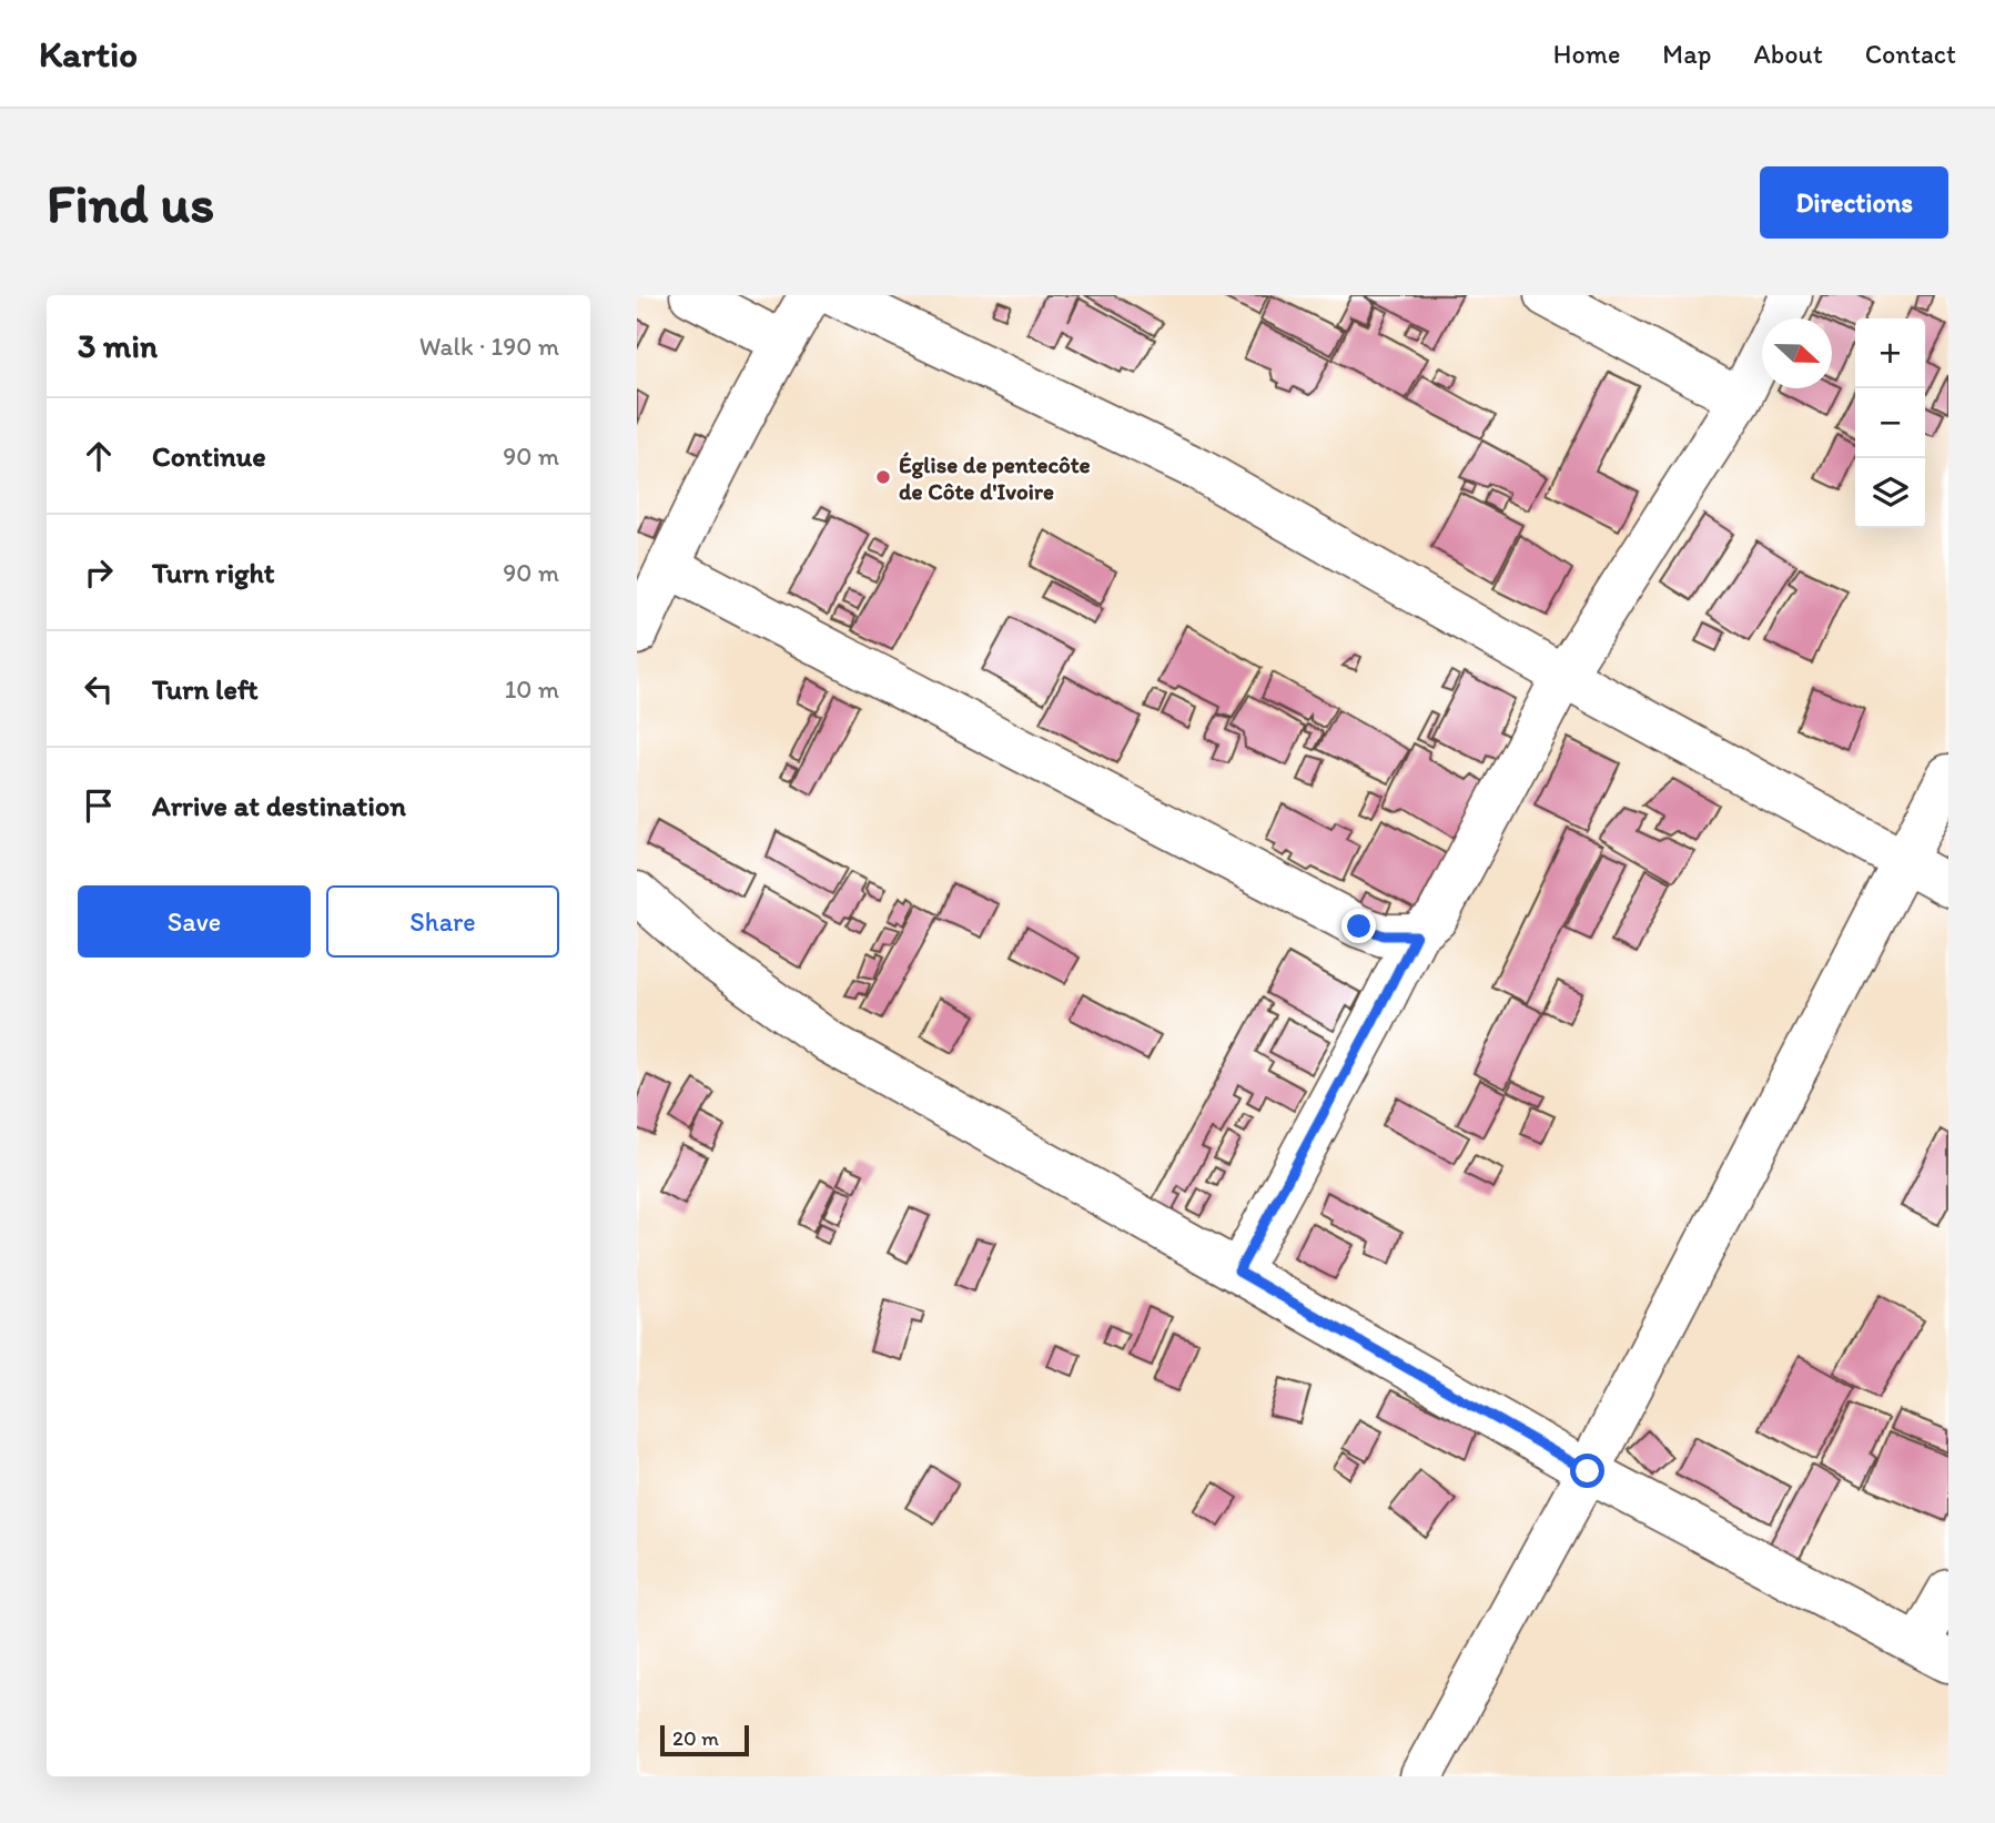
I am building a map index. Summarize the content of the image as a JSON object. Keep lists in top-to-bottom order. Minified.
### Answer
{"places":["Église de pentecôte de Côte d'Ivoire"],"scale_bar":"20 m","north":"right","page":{"header":"Kartio","nav":["Home","Map","About","Contact"],"buttons":["Directions",["Save","Share"]],"title":"Find us","heading":["3 min","Walk · 190 m"],"map_buttons":["+","−"],"list":[["Continue","90 m"],["Turn right","90 m"],["Turn left","10 m"],"Arrive at destination"],"scale":"20 m"}}
